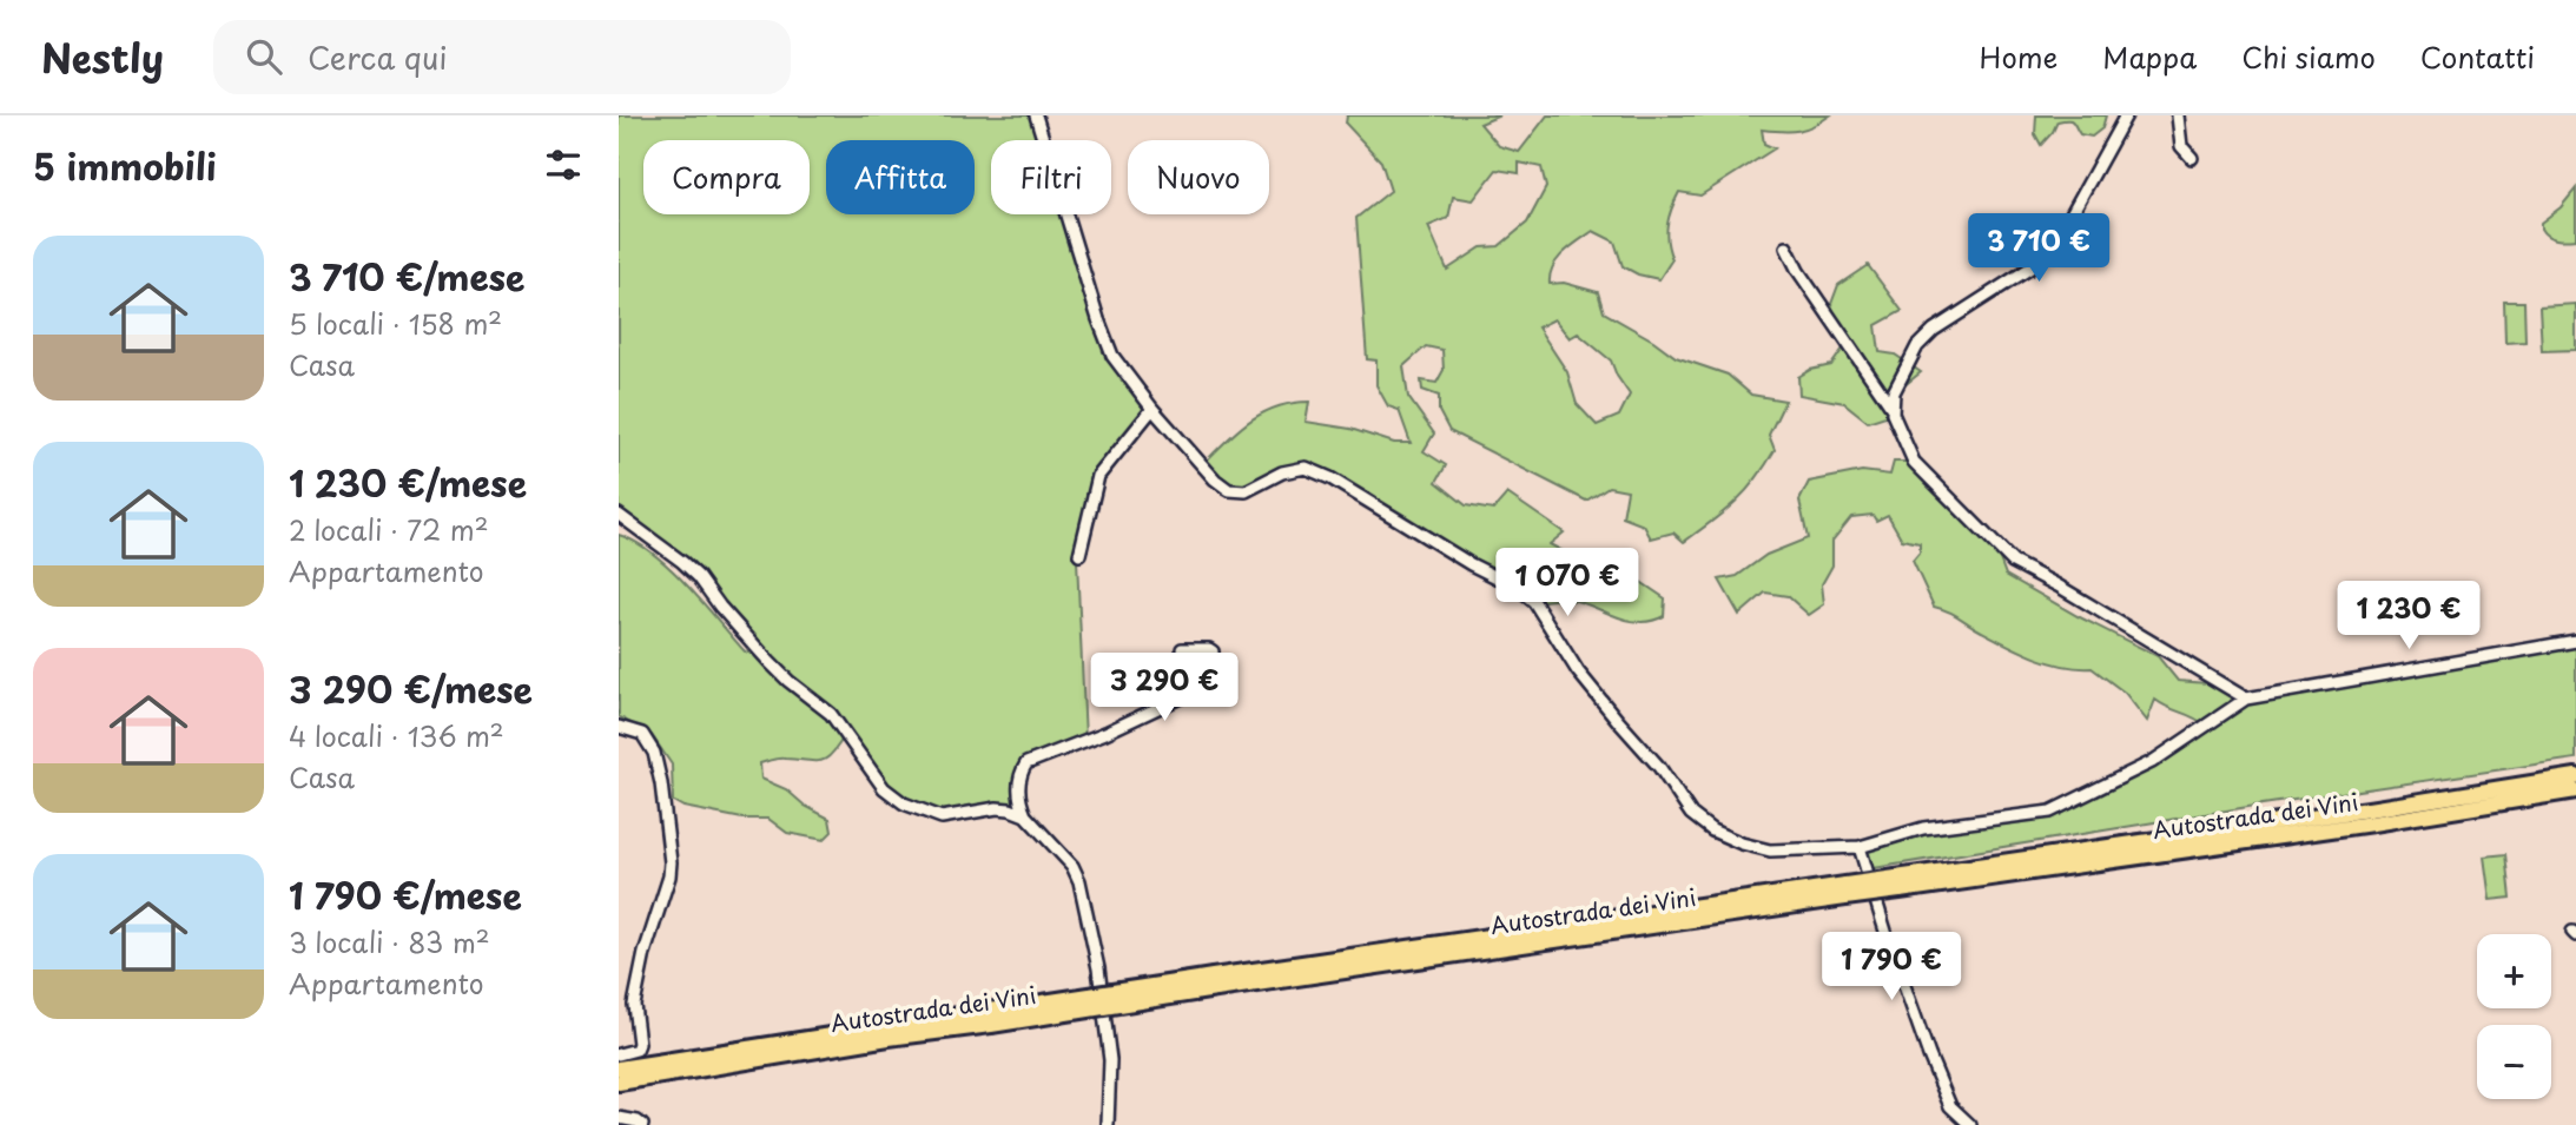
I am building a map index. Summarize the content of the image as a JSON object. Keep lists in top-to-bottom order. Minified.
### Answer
{"streets":{"highway":["Autostrada dei Vini"]},"page":{"header":"Nestly","search":"Cerca qui","nav":["Home","Mappa","Chi siamo","Contatti"],"heading":"5 immobili","chip":["Compra","Affitta","Filtri","Nuovo"],"price":["3 710 €","1 070 €","1 230 €","3 290 €","1 790 €"],"list":[{"name":"3 710 €/mese","note":"5 locali · 158 m² · Casa"},{"name":"1 230 €/mese","note":"2 locali · 72 m² · Appartamento"},{"name":"3 290 €/mese","note":"4 locali · 136 m² · Casa"},{"name":"1 790 €/mese","note":"3 locali · 83 m² · Appartamento"}],"map_buttons":["+","−"]}}
